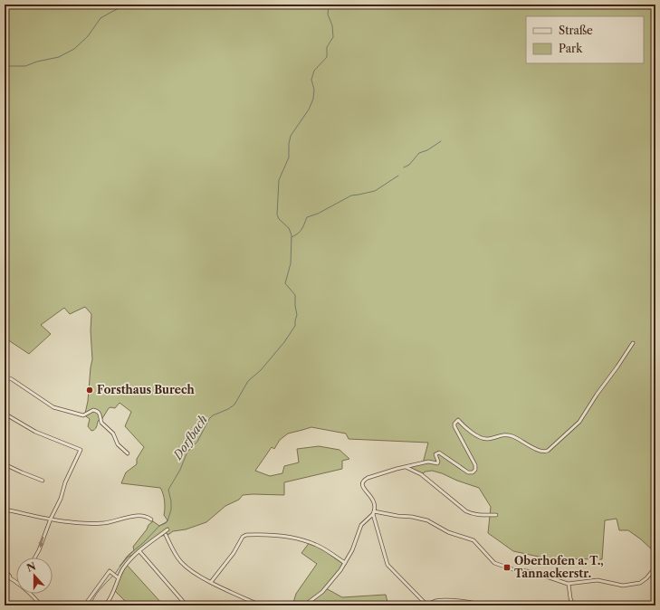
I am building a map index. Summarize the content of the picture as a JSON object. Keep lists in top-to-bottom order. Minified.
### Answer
{"water":["Dorfbach"],"places":{"other":["Forsthaus Burech"],"transit":["Oberhofen a. T., Tannackerstr."]},"legend":["Straße","Park"],"north":"top"}
